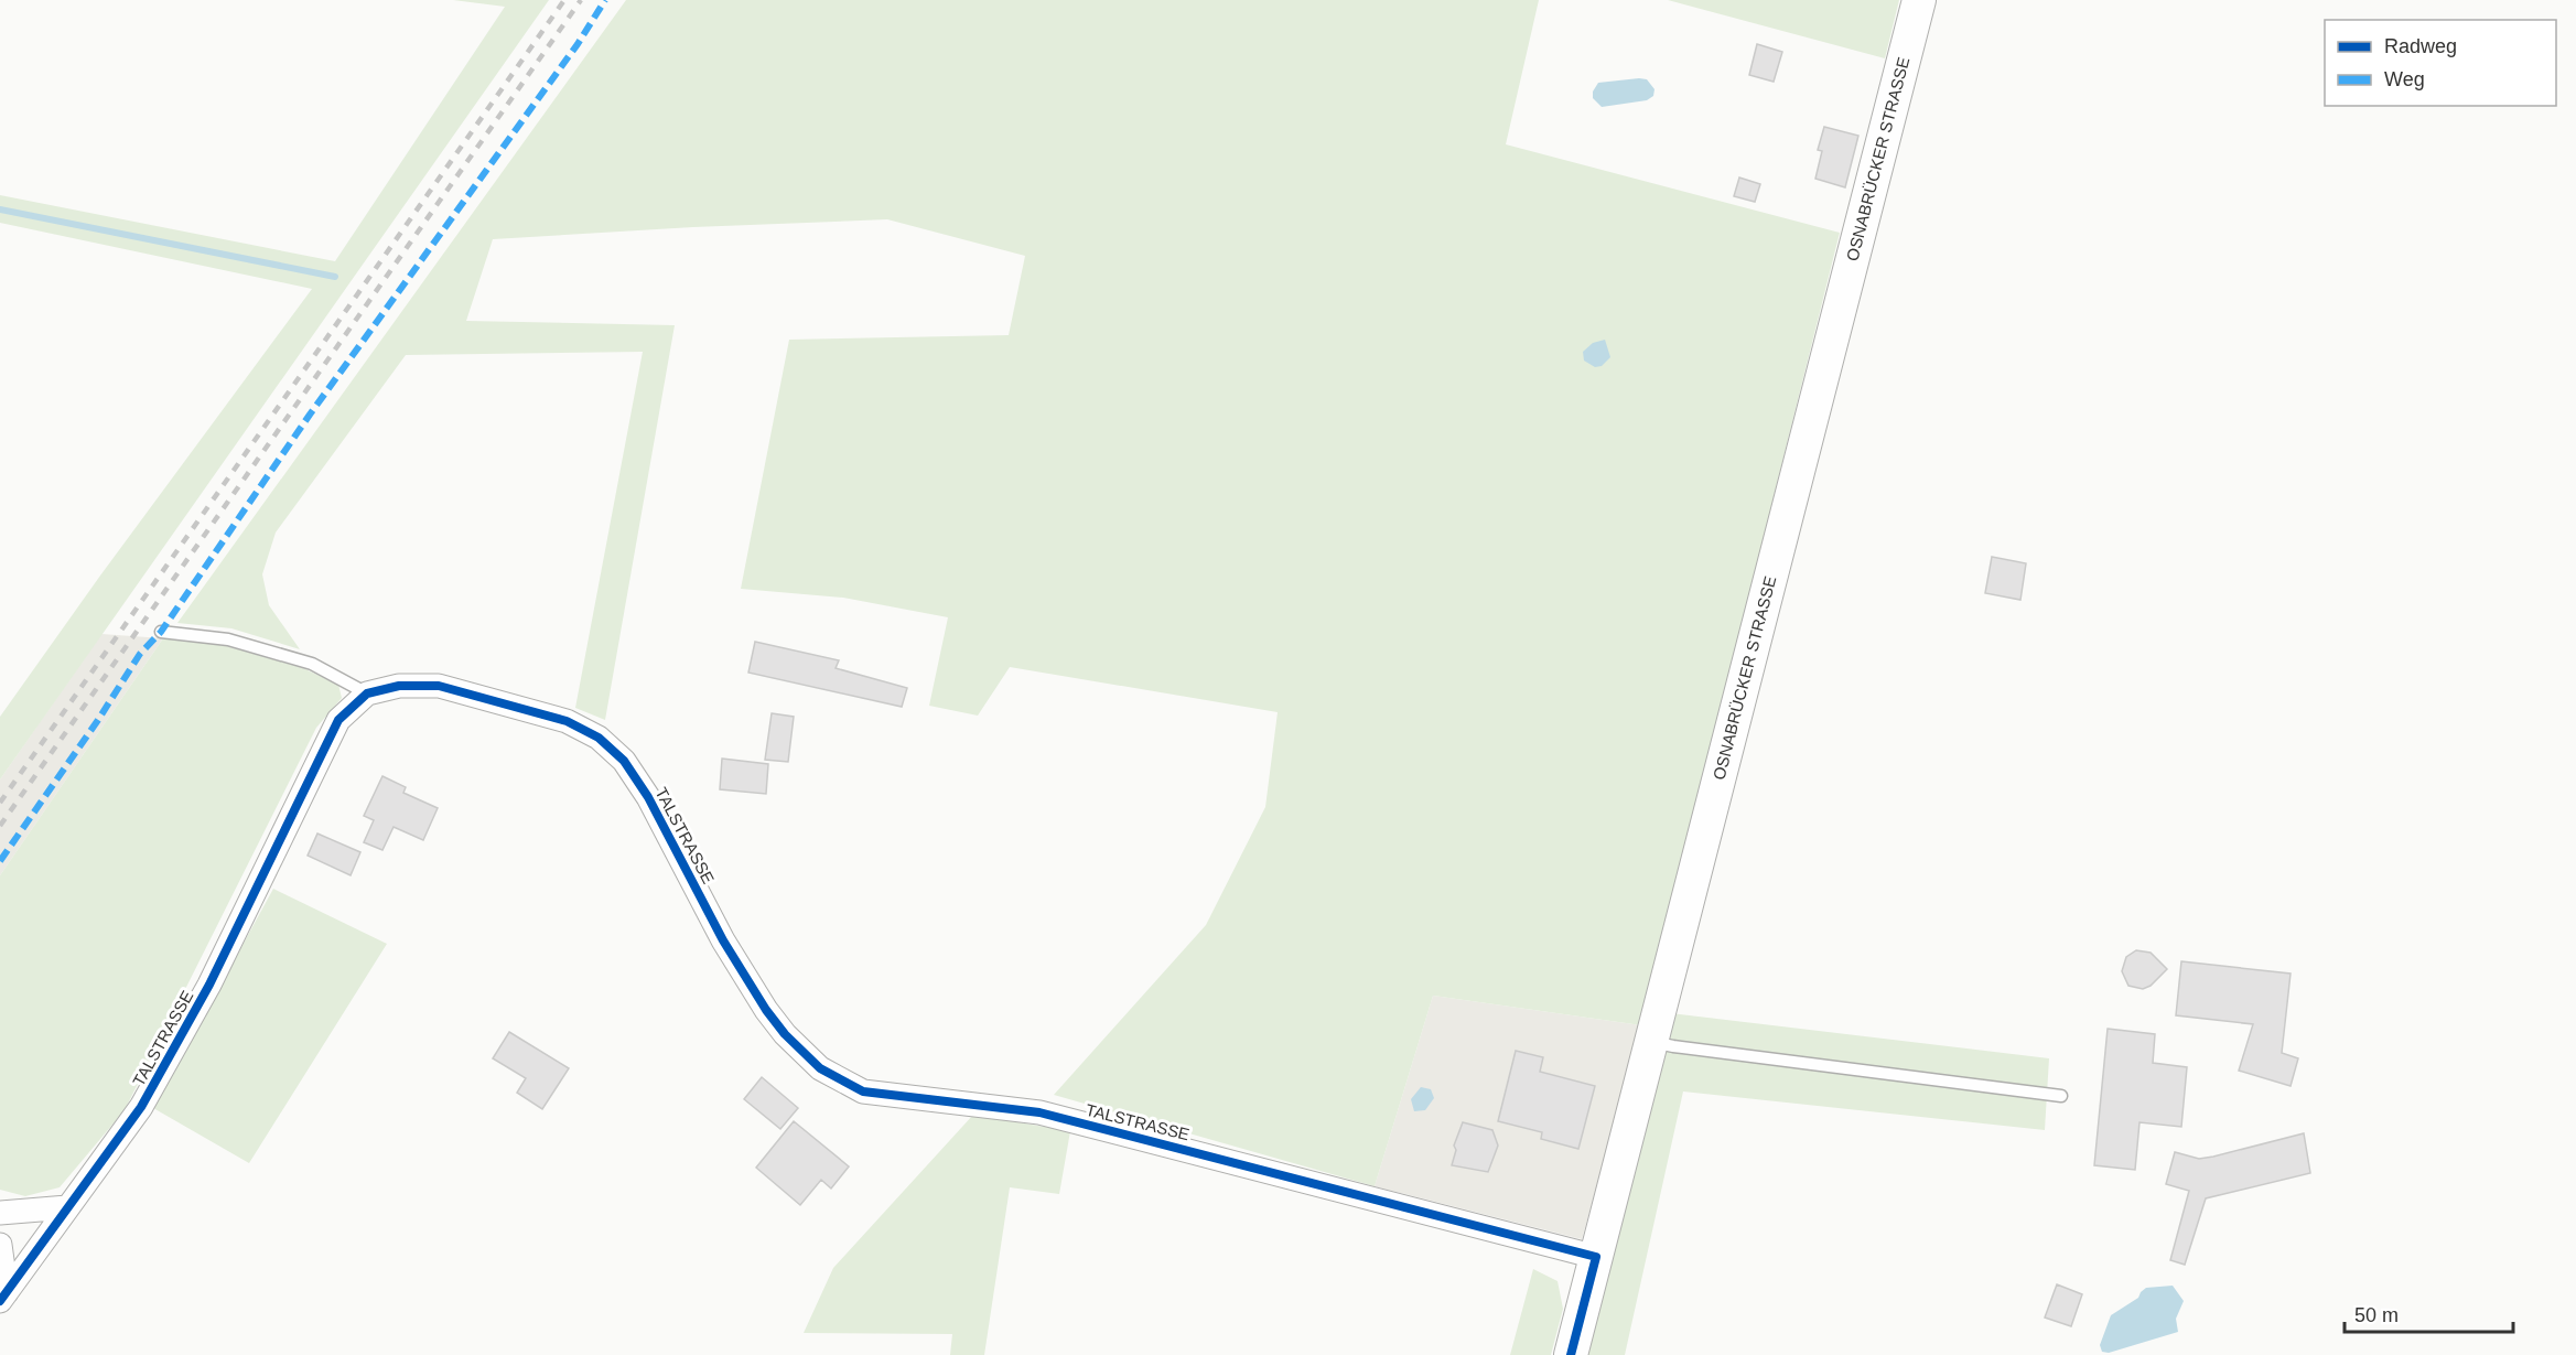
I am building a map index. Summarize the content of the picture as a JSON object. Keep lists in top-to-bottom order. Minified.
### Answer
{"streets":{"main road":["OSNABRÜCKER STRASSE"],"street":["TALSTRASSE"]},"crossings":[["OSNABRÜCKER STRASSE","TALSTRASSE"]],"legend":["Radweg","Weg"],"scale_bar":"50 m"}
